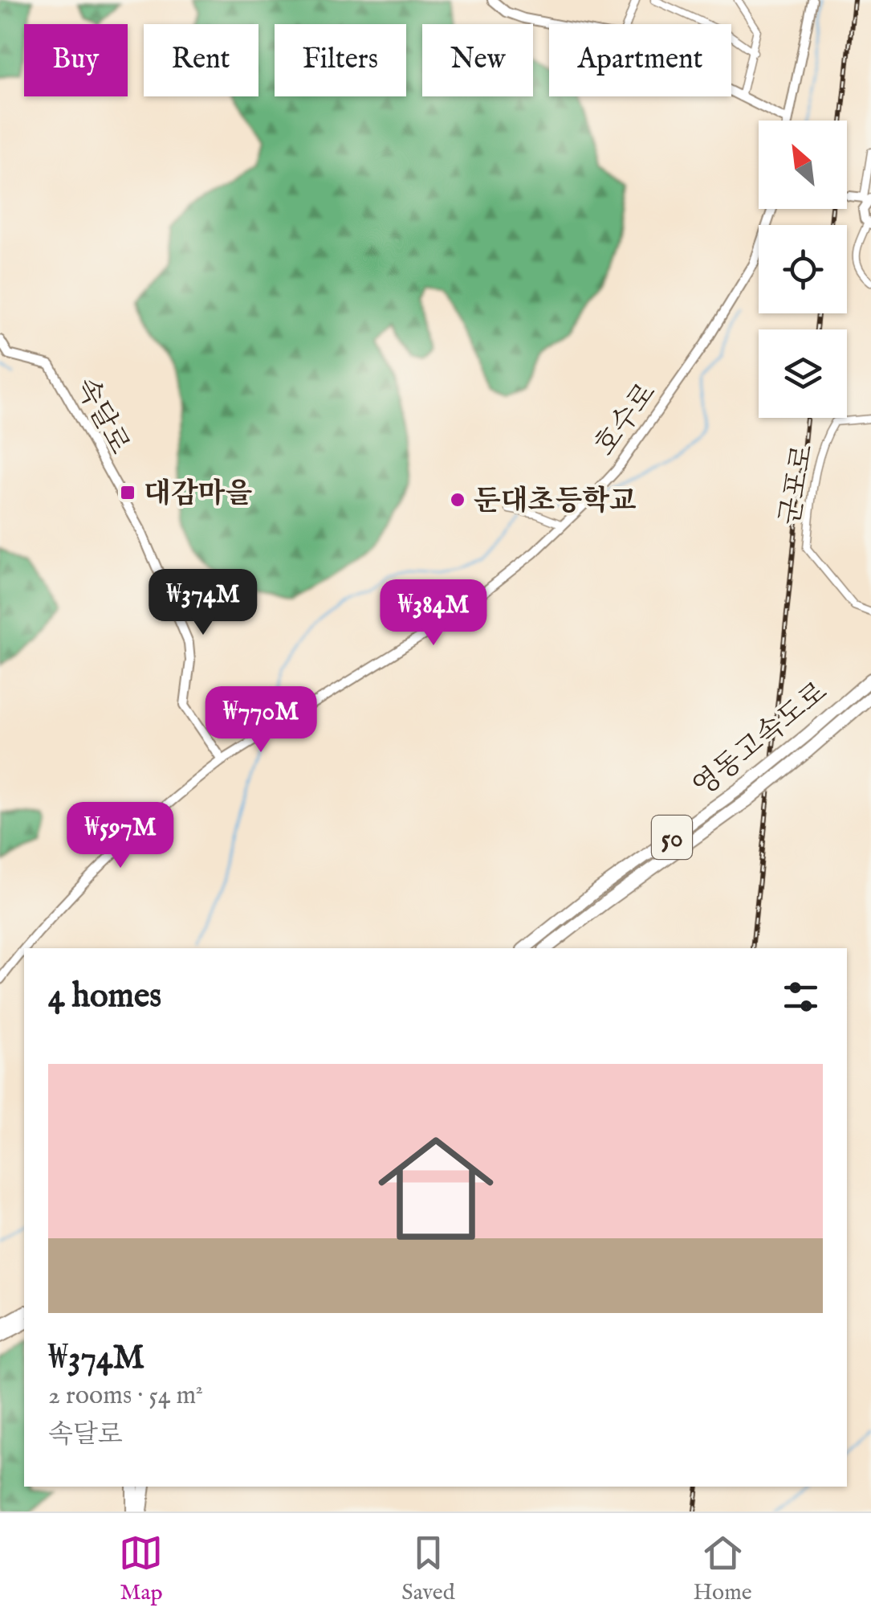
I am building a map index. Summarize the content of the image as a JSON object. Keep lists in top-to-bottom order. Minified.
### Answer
{"streets":{"highway":["영동고속도로","50"],"street":["속달로","호수로","군포로"]},"crossings":[["속달로","호수로"]],"places":{"transit":["대감마을"],"other":["둔대초등학교"]},"north":"top left","page":{"chip":["Buy","Rent","Filters","New","Apartment"],"price":["₩374M","₩384M","₩770M","₩597M"],"heading":"4 homes","list":[{"name":"₩374M","note":"2 rooms · 54 m² · 속달로"}],"tabs":["Map","Saved","Home"]}}
